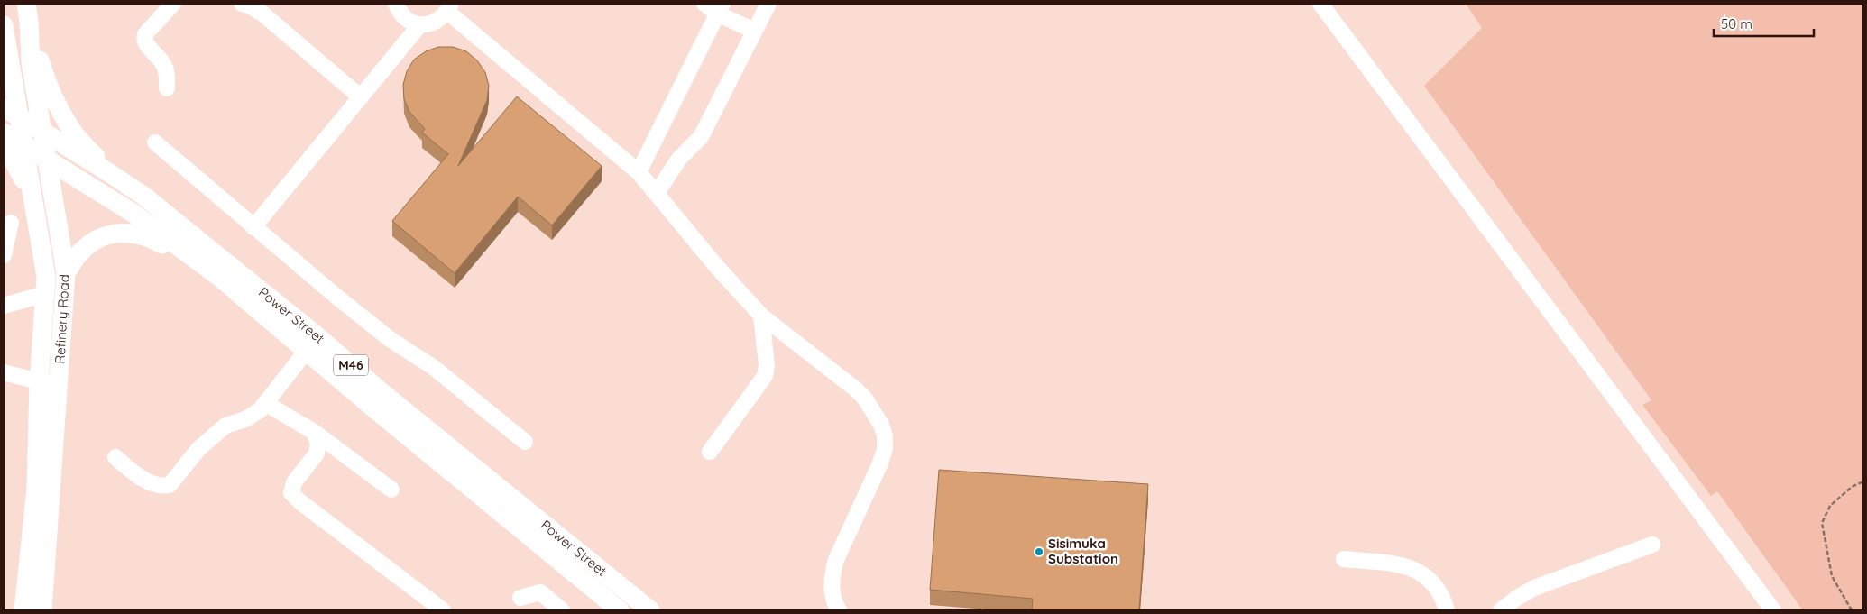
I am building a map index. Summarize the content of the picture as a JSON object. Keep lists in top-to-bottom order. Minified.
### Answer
{"streets":{"main road":["Power Street","Refinery Road","M46"]},"crossings":[["Power Street","Refinery Road"]],"places":["Sisimuka Substation"],"scale_bar":"50 m"}
